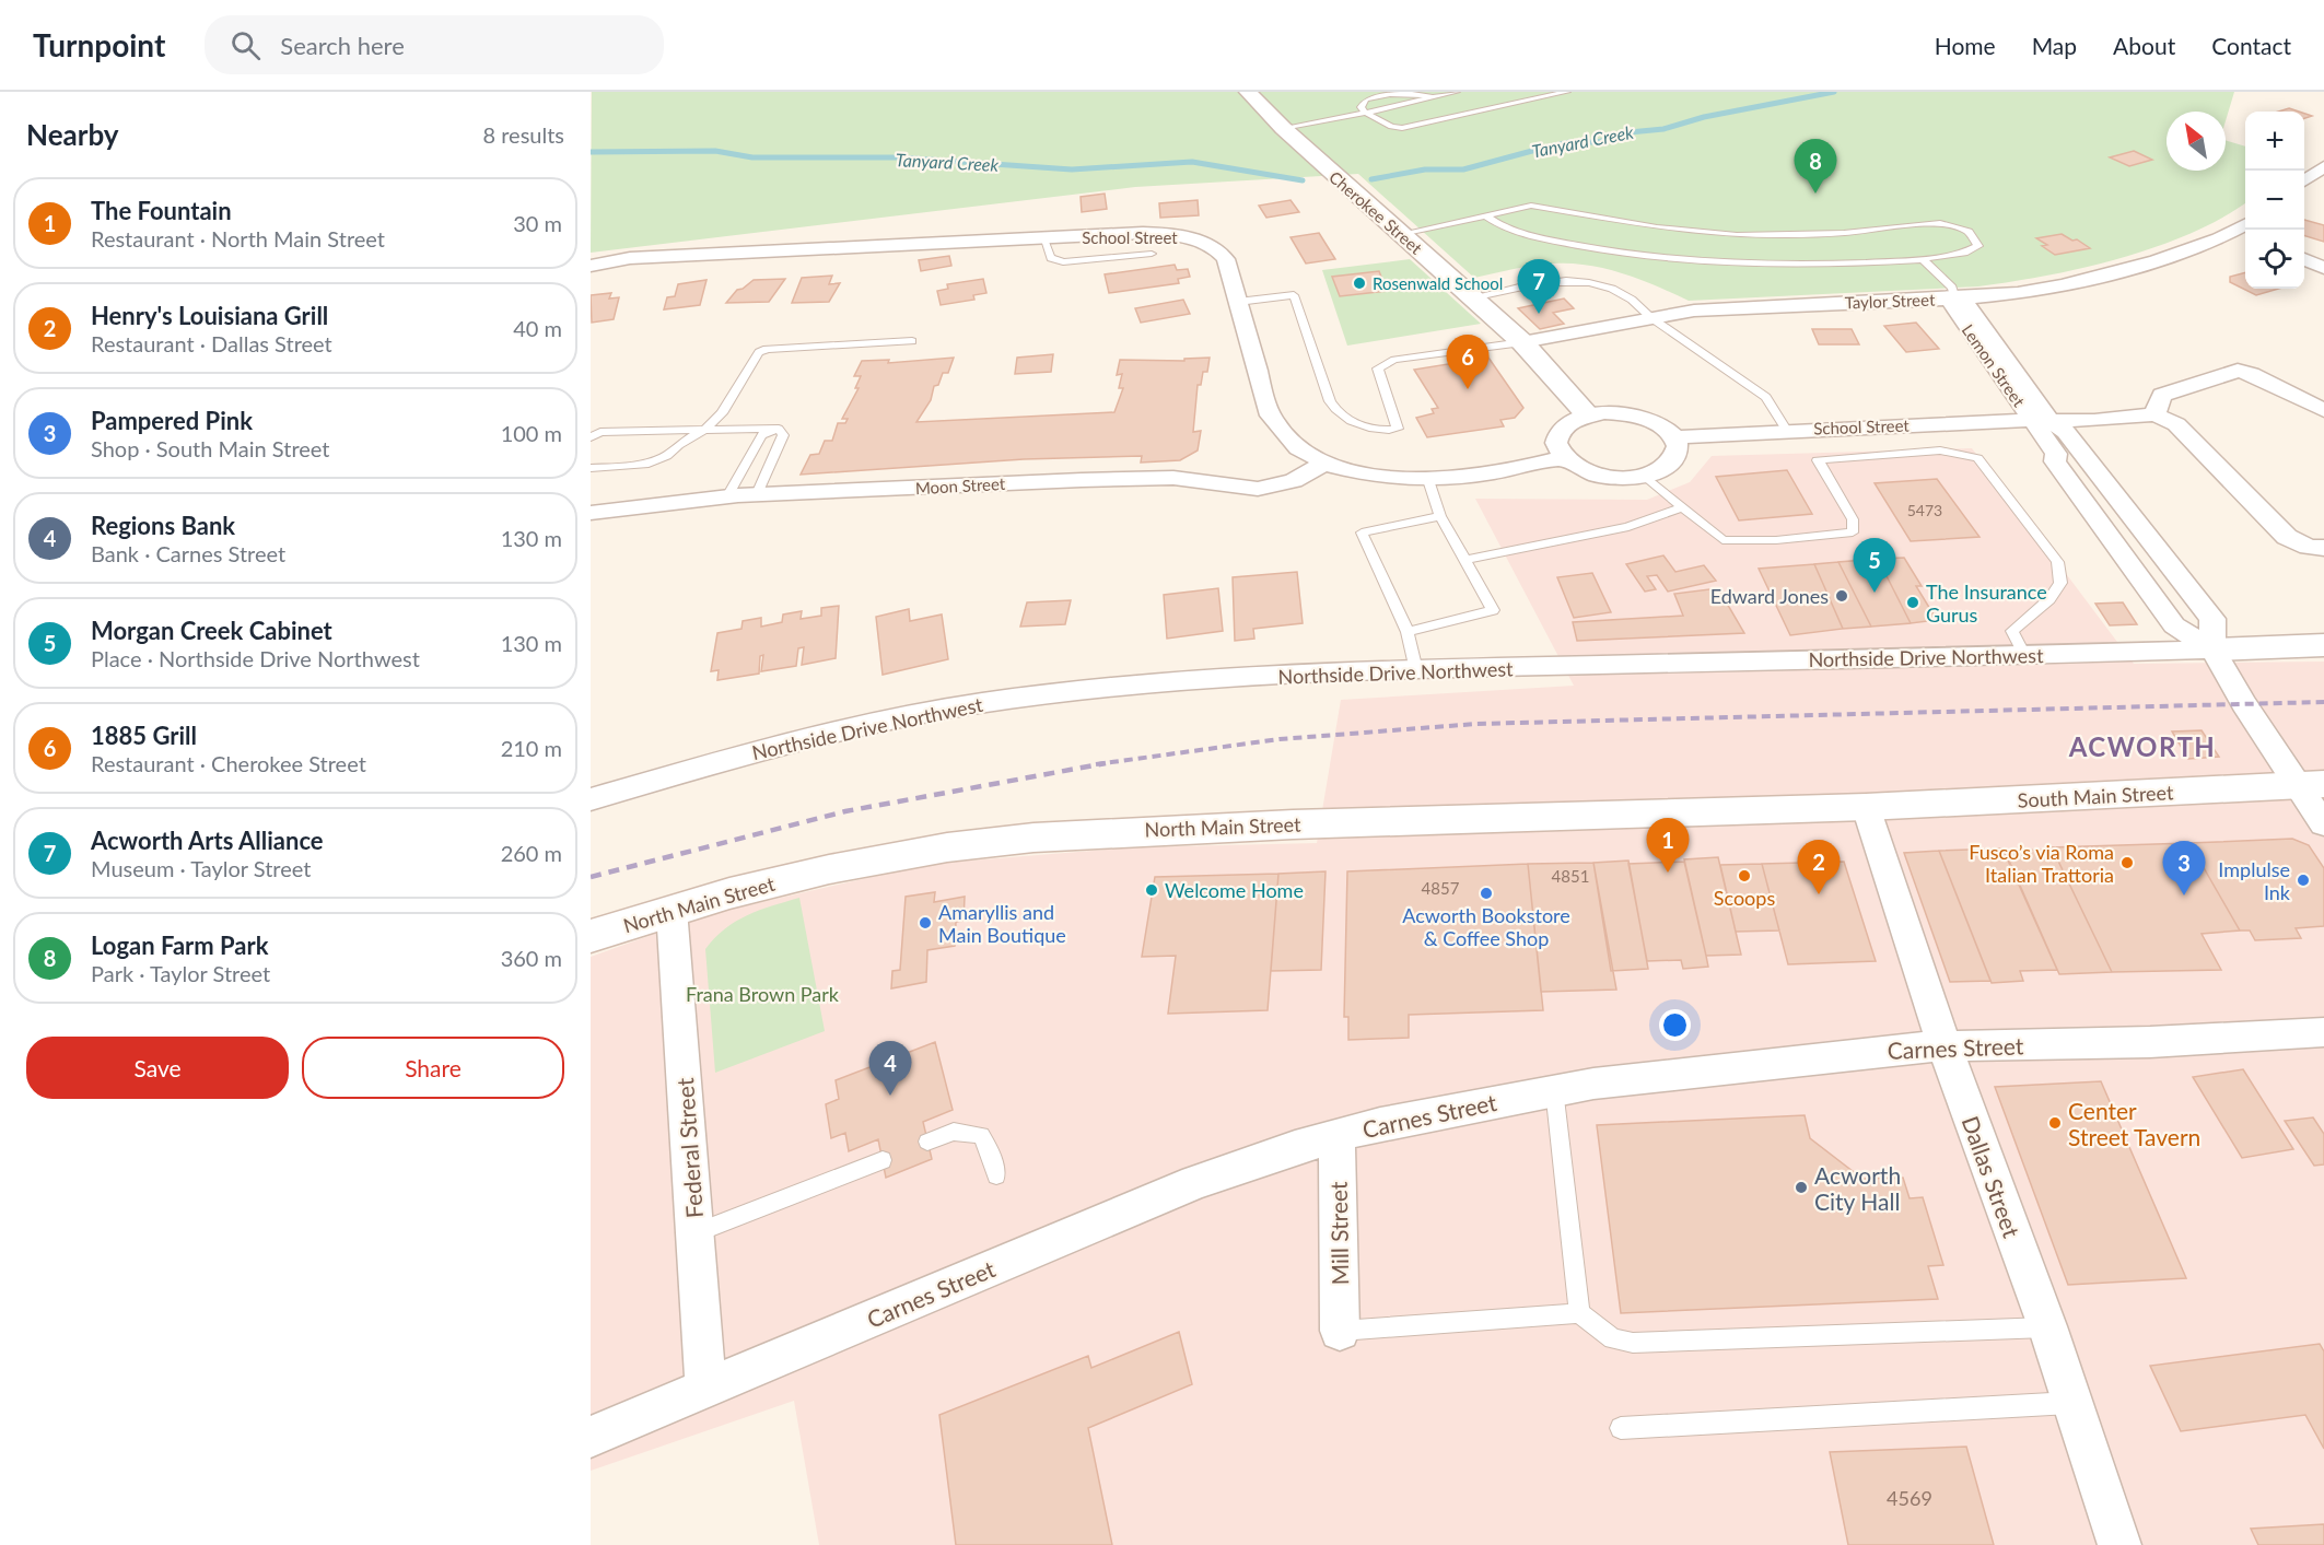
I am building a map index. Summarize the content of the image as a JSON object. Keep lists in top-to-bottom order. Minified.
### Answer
{"streets":{"main road":["Cherokee Street","South Main Street","North Main Street"],"street":["School Street","Taylor Street","Lemon Street","Moon Street","Northside Drive Northwest","Carnes Street","Federal Street","Dallas Street","Mill Street"]},"crossings":[["Cherokee Street","Taylor Street"],["School Street","Lemon Street"],["School Street","Moon Street"],["Taylor Street","Lemon Street"],["Lemon Street","Northside Drive Northwest"],["Lemon Street","South Main Street"],["South Main Street","North Main Street"],["South Main Street","Dallas Street"],["North Main Street","Federal Street"],["North Main Street","Dallas Street"],["Carnes Street","Federal Street"],["Carnes Street","Dallas Street"],["Carnes Street","Mill Street"]],"districts":["ACWORTH"],"water":["Tanyard Creek"],"parks":["Frana Brown Park"],"places":["Rosenwald School","Edward Jones","The Insurance Gurus","Fusco’s via Roma Italian Trattoria","Scoops","Implulse Ink","Welcome Home","Acworth Bookstore & Coffee Shop","Amaryllis and Main Boutique","Center Street Tavern","Acworth City Hall"],"house_numbers":["5473","4851","4857","4569"],"north":"top left","page":{"header":"Turnpoint","search":"Search here","nav":["Home","Map","About","Contact"],"heading":["Nearby","8 results"],"map_buttons":["+","−"],"pins":["8","7","6","5","1","2","3","4"],"list":[{"mark":"1","name":"The Fountain","note":"Restaurant · North Main Street","value":"30 m"},{"mark":"2","name":"Henry's Louisiana Grill","note":"Restaurant · Dallas Street","value":"40 m"},{"mark":"3","name":"Pampered Pink","note":"Shop · South Main Street","value":"100 m"},{"mark":"4","name":"Regions Bank","note":"Bank · Carnes Street","value":"130 m"},{"mark":"5","name":"Morgan Creek Cabinet","note":"Place · Northside Drive Northwest","value":"130 m"},{"mark":"6","name":"1885 Grill","note":"Restaurant · Cherokee Street","value":"210 m"},{"mark":"7","name":"Acworth Arts Alliance","note":"Museum · Taylor Street","value":"260 m"},{"mark":"8","name":"Logan Farm Park","note":"Park · Taylor Street","value":"360 m"}],"buttons":["Save","Share"]}}
